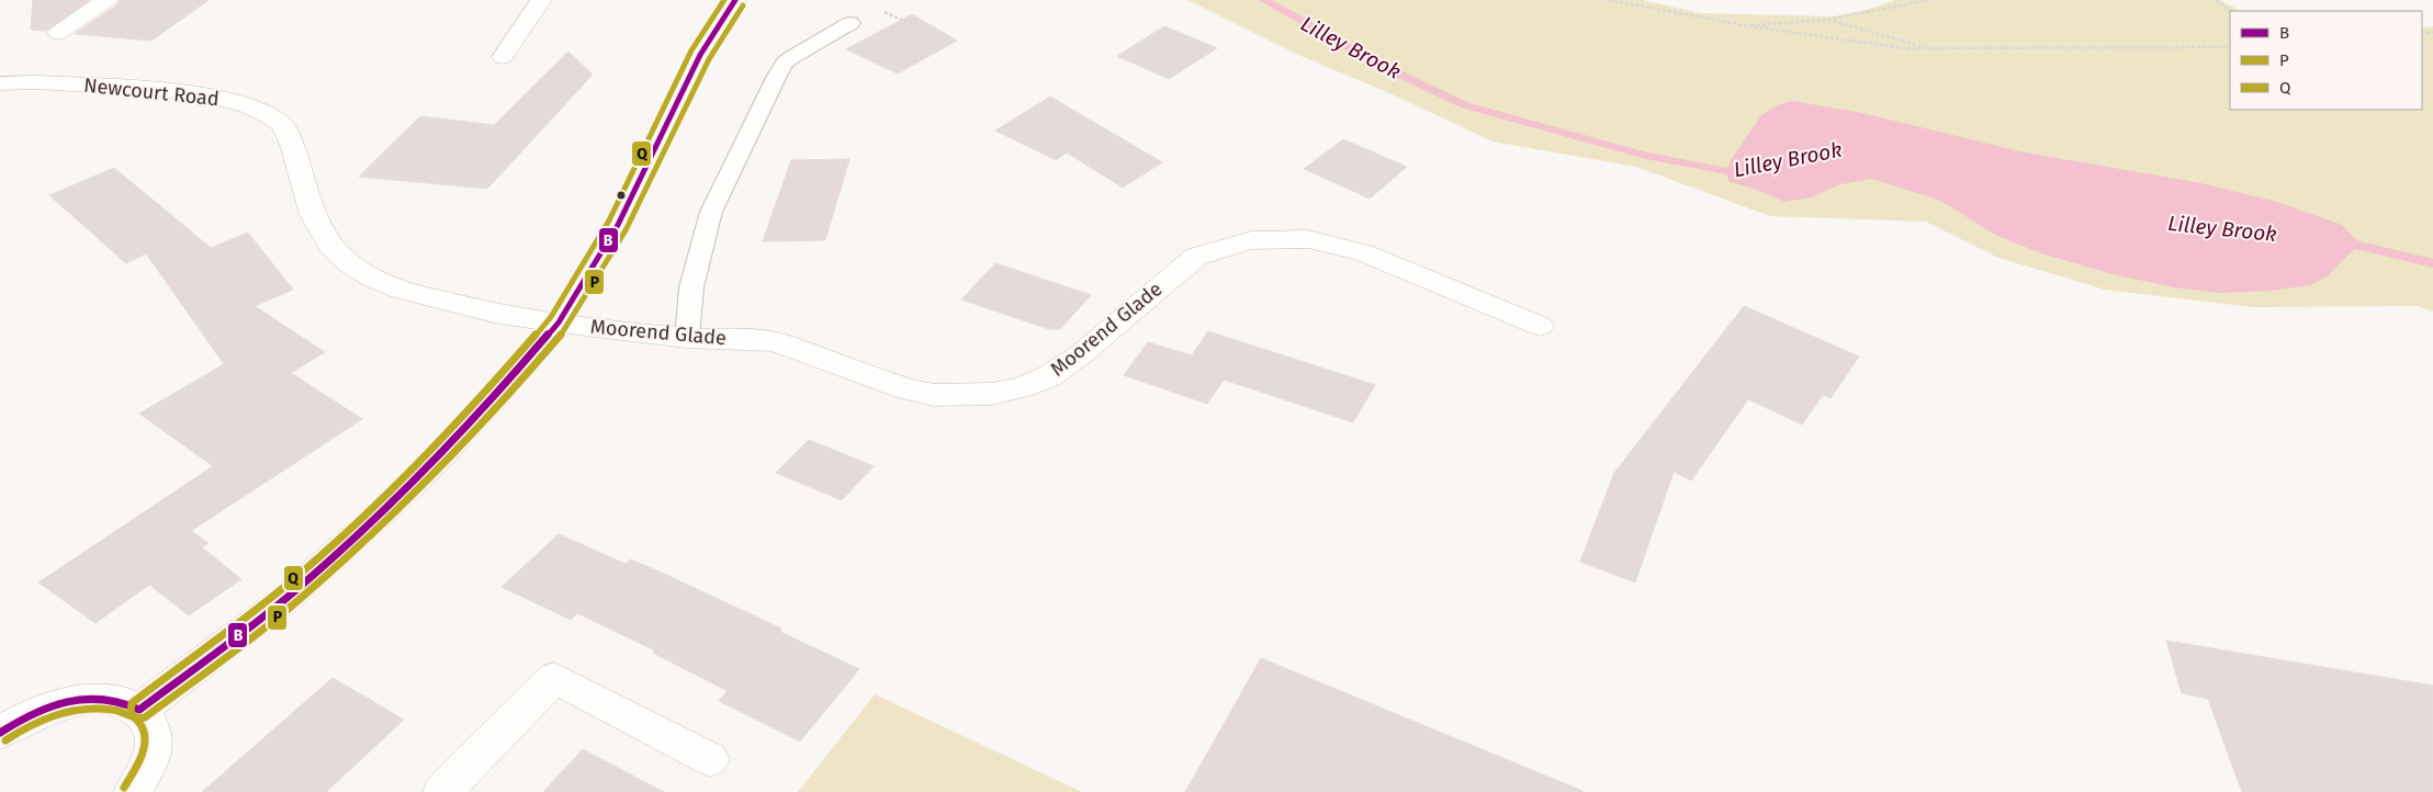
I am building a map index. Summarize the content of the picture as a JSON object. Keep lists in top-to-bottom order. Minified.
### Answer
{"streets":{"street":["Newcourt Road","Moorend Glade"]},"crossings":[["Newcourt Road","Moorend Glade"]],"water":["Lilley Brook"],"lines":["transit line B","transit line Q","transit line P"],"legend":["B","P","Q"]}
